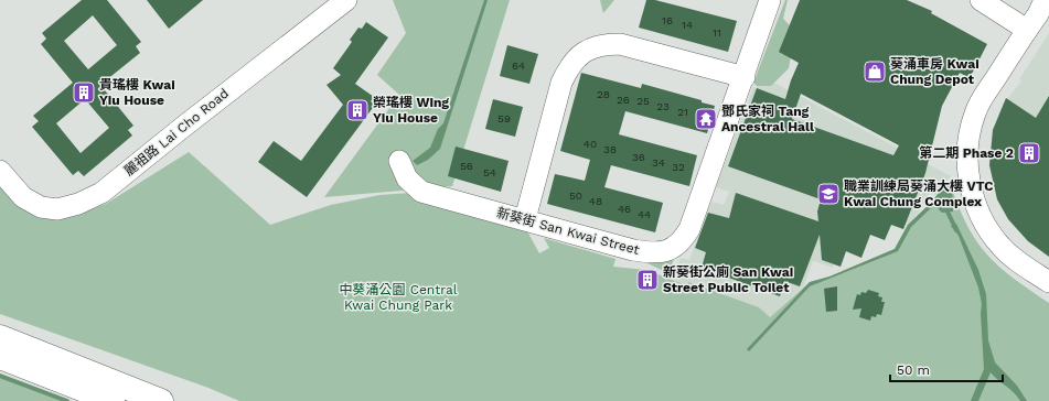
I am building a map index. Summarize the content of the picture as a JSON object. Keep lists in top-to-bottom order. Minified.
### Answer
{"streets":{"street":["麗祖路 Lai Cho Road","新葵街 San Kwai Street"]},"parks":["中葵涌公園 Central Kwai Chung Park"],"places":{"shop":["葵涌車房 Kwai Chung Depot"],"building":["貴瑤樓 Kwai Yiu House","榮瑤樓 Wing Yiu House","第二期 Phase 2","新葵街公廁 San Kwai Street Public Toilet"],"temple":["鄧氏家祠 Tang Ancestral Hall"],"school or university":["職業訓練局葵涌大樓 VTC Kwai Chung Complex"]},"house_numbers":["16","14","11","64","28","26","25","23","21","59","40","38","36","34","56","32","54","50","48","46","44"],"scale_bar":"50 m"}
